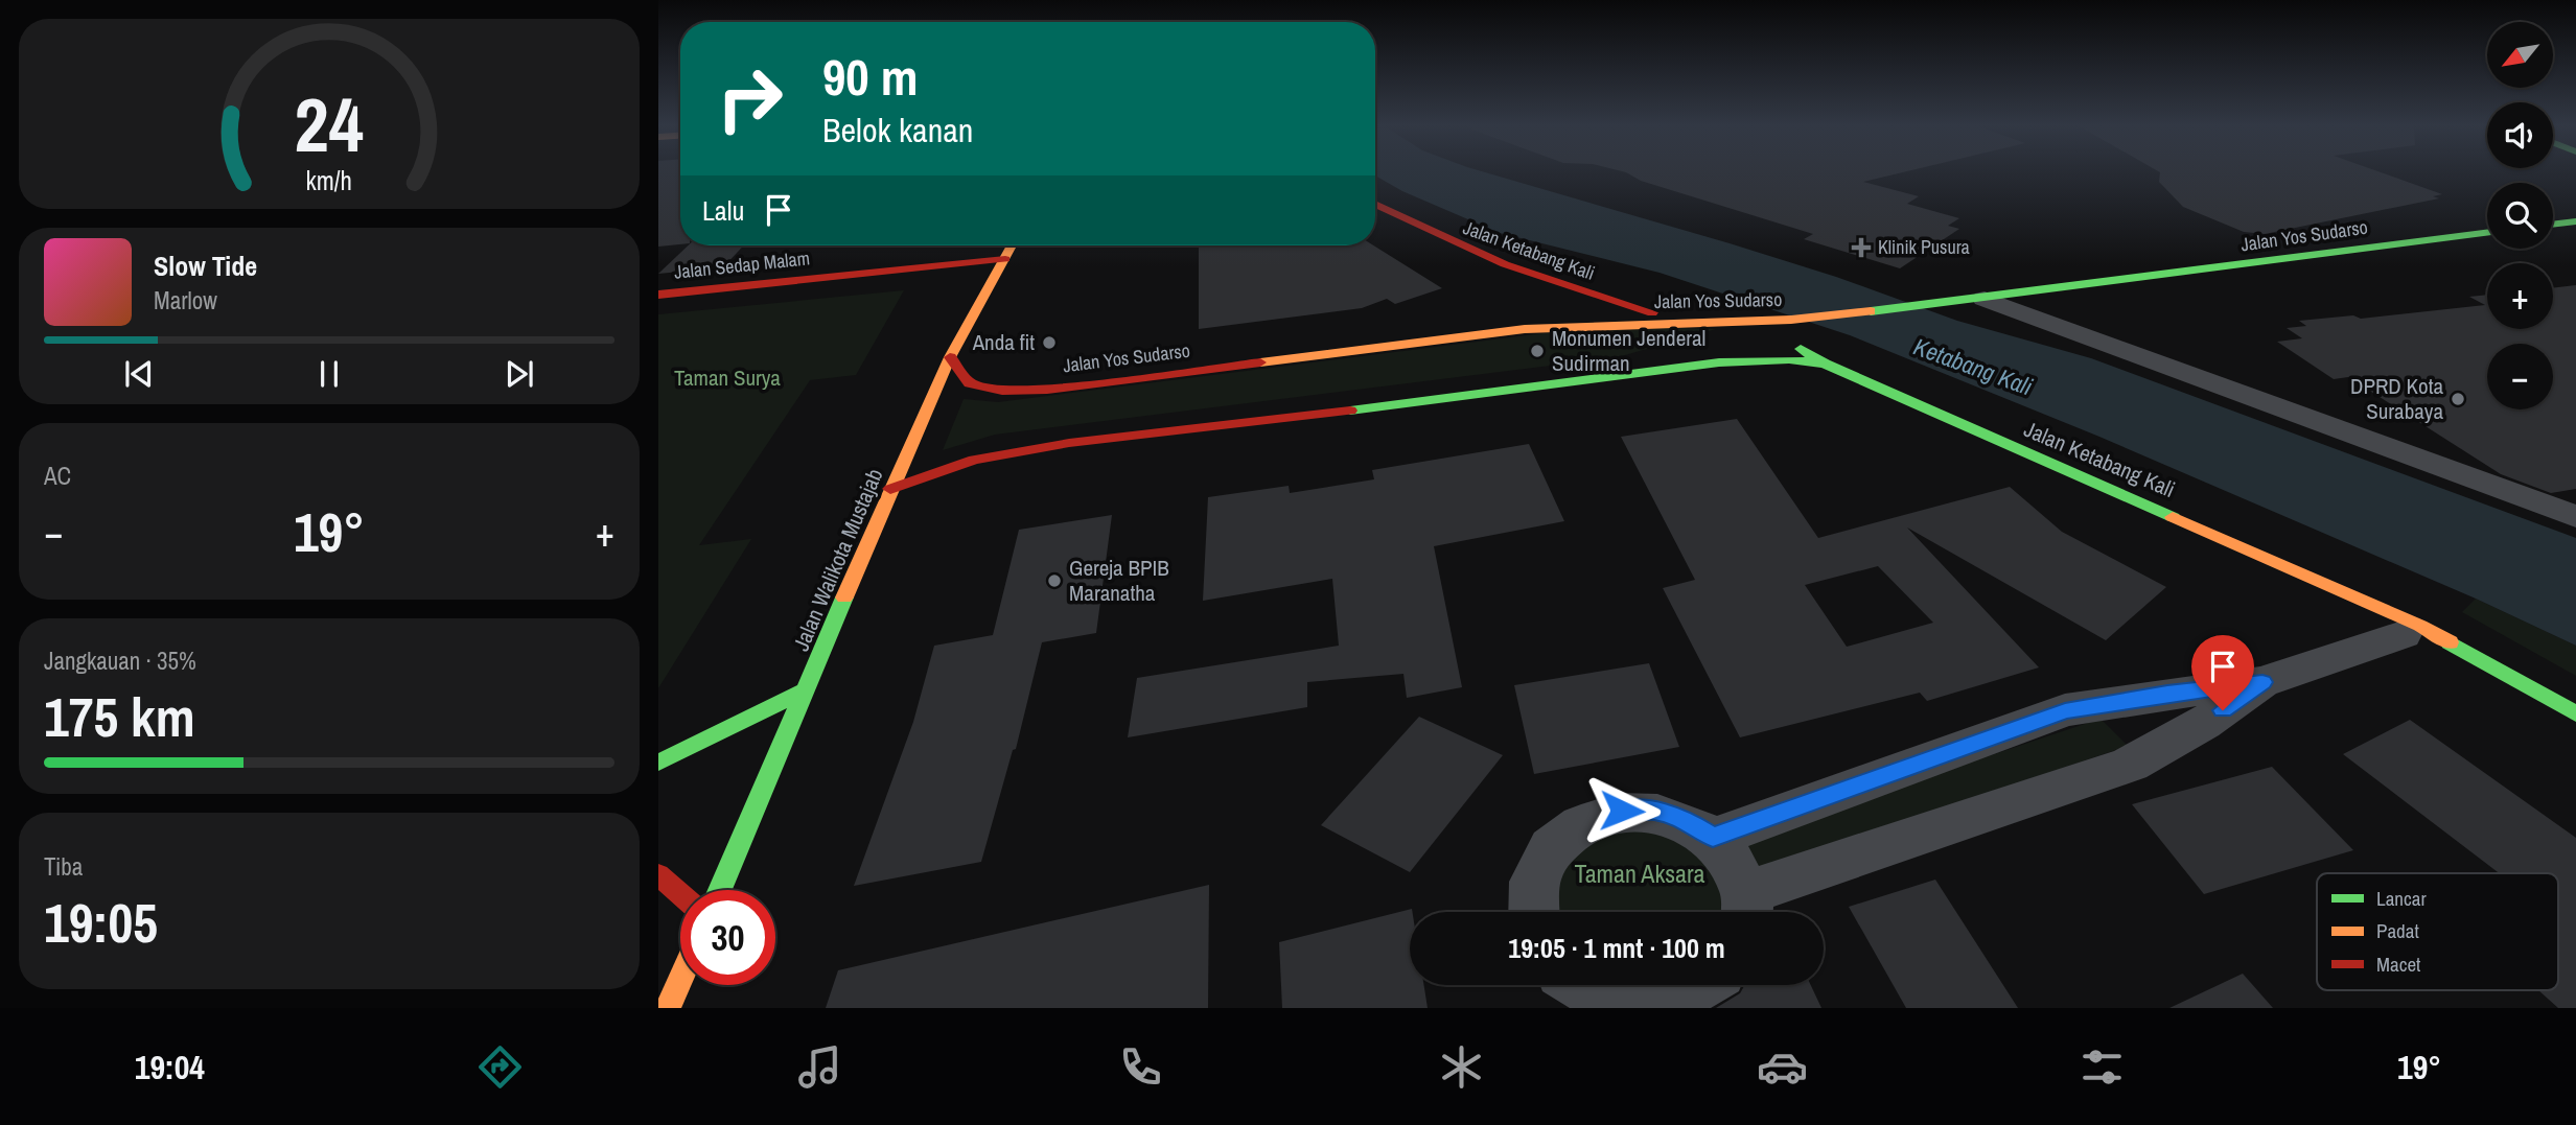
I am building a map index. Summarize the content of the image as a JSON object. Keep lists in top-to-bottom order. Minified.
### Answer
{"streets":{"main road":["Jalan Yos Sudarso","Jalan Ketabang Kali","Jalan Sedap Malam","Jalan Walikota Mustajab"]},"crossings":[["Jalan Yos Sudarso","Jalan Ketabang Kali"],["Jalan Yos Sudarso","Jalan Walikota Mustajab"],["Jalan Sedap Malam","Jalan Walikota Mustajab"]],"water":["Ketabang Kali"],"parks":["Taman Surya","Taman Aksara"],"places":{"health":["Klinik Pusura"],"other":["Anda fit","Monumen Jenderal Sudirman","DPRD Kota Surabaya","Gereja BPIB Maranatha"]},"legend":["Lancar","Padat","Macet"],"north":"bottom left","page":{"map_buttons":["+","−"],"turn":["90 m","Belok kanan"],"then":"Lalu","song":["Slow Tide","Marlow"],"tile":["AC",["Jangkauan · 35%","175 km"],["Tiba","19:05"]],"heat":["−","19°","+"],"limit":"30","trip":"19:05 · 1 mnt · 100 m","tabs":["19:04","19°"],"gauge":["24","km/h"]}}
